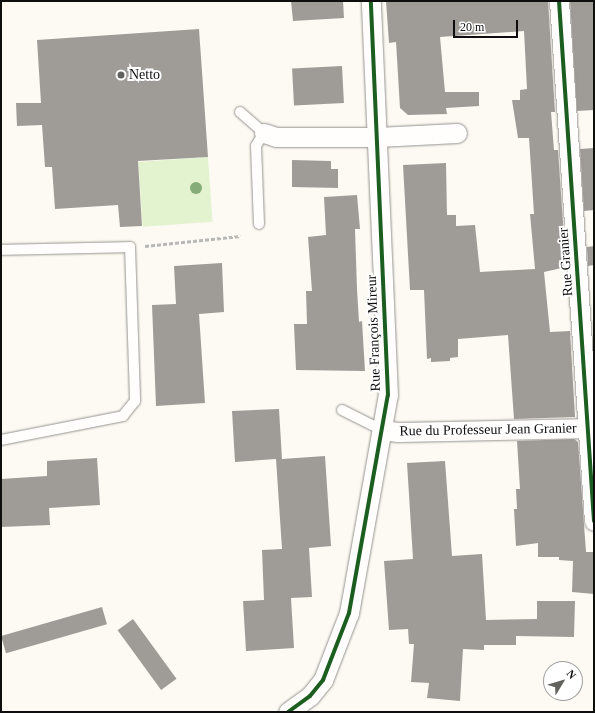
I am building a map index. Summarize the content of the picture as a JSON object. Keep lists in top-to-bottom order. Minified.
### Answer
{"streets":{"street":["Rue Granier","Rue François Mireur","Rue du Professeur Jean Granier"]},"crossings":[["Rue Granier","Rue du Professeur Jean Granier"],["Rue François Mireur","Rue du Professeur Jean Granier"]],"places":["Netto"],"scale_bar":"20 m","north":"top right"}
